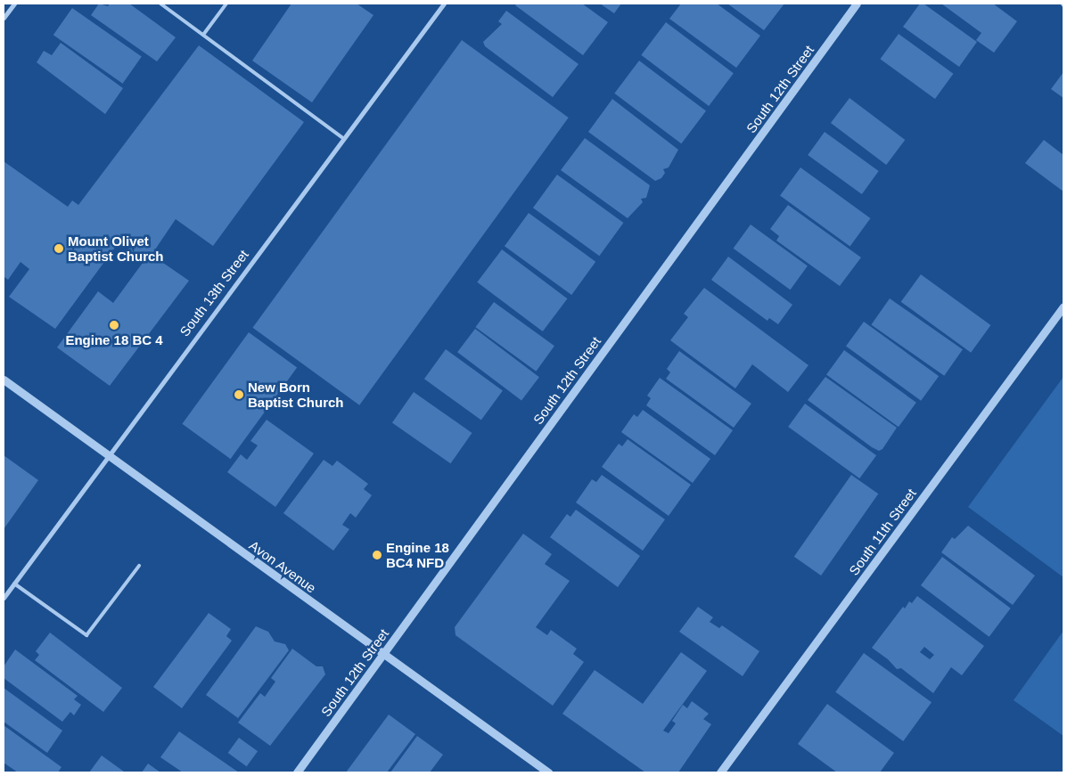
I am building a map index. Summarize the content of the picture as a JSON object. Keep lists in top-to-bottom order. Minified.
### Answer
{"streets":{"street":["South 12th Street","South 13th Street","South 11th Street","Avon Avenue"]},"crossings":[["South 12th Street","Avon Avenue"],["South 13th Street","Avon Avenue"]],"places":["Mount Olivet Baptist Church","Engine 18 BC 4","New Born Baptist Church","Engine 18 BC4 NFD"]}
